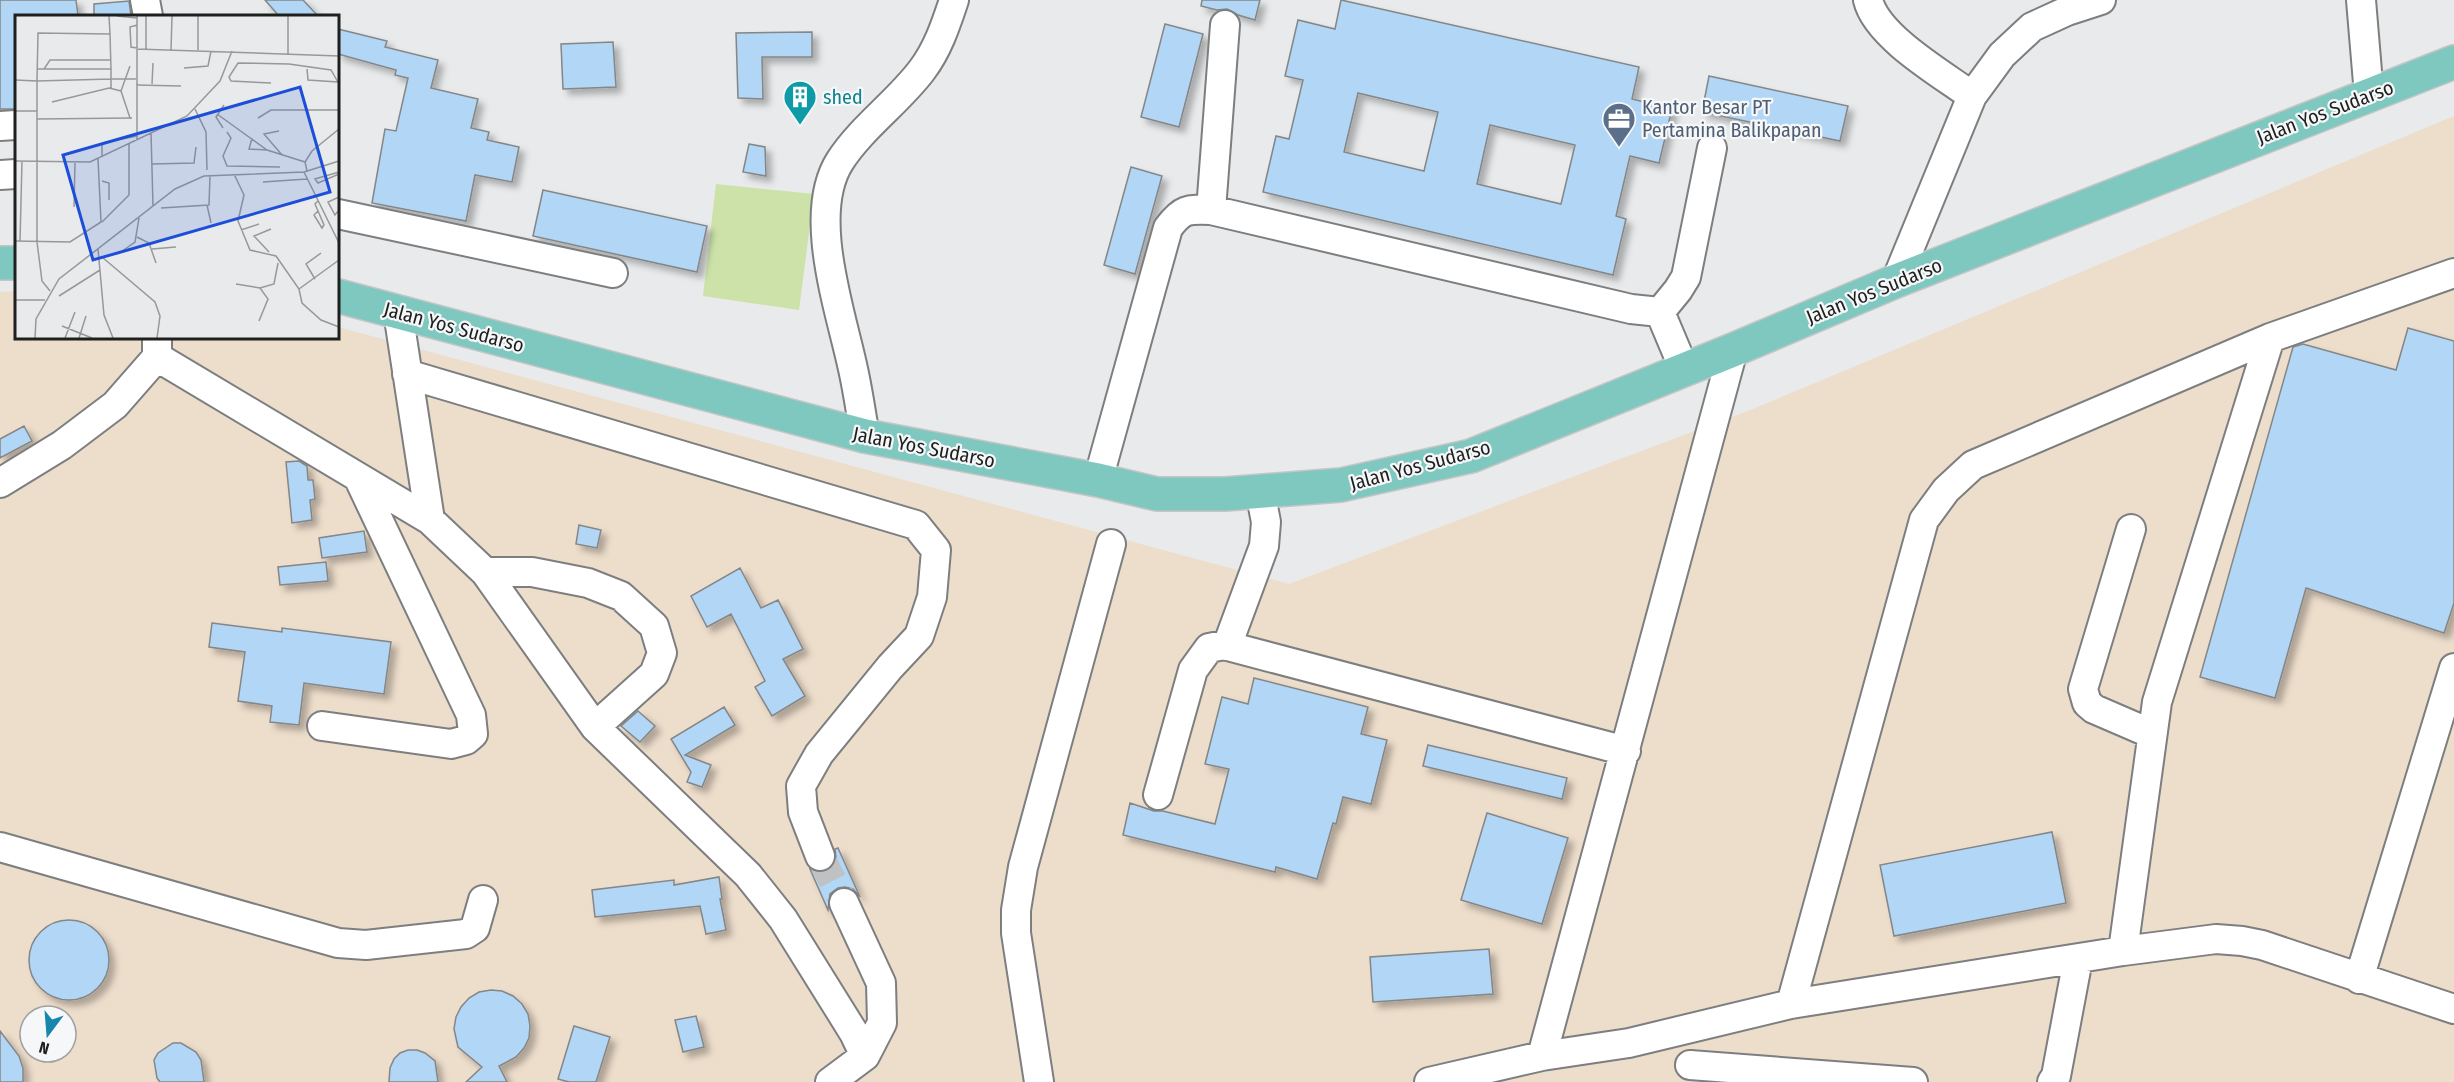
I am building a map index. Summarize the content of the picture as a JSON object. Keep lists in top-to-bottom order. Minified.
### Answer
{"streets":{"main road":["Jalan Yos Sudarso"]},"places":{"building":["shed"],"office":["Kantor Besar PT Pertamina Balikpapan"]},"north":"bottom"}
